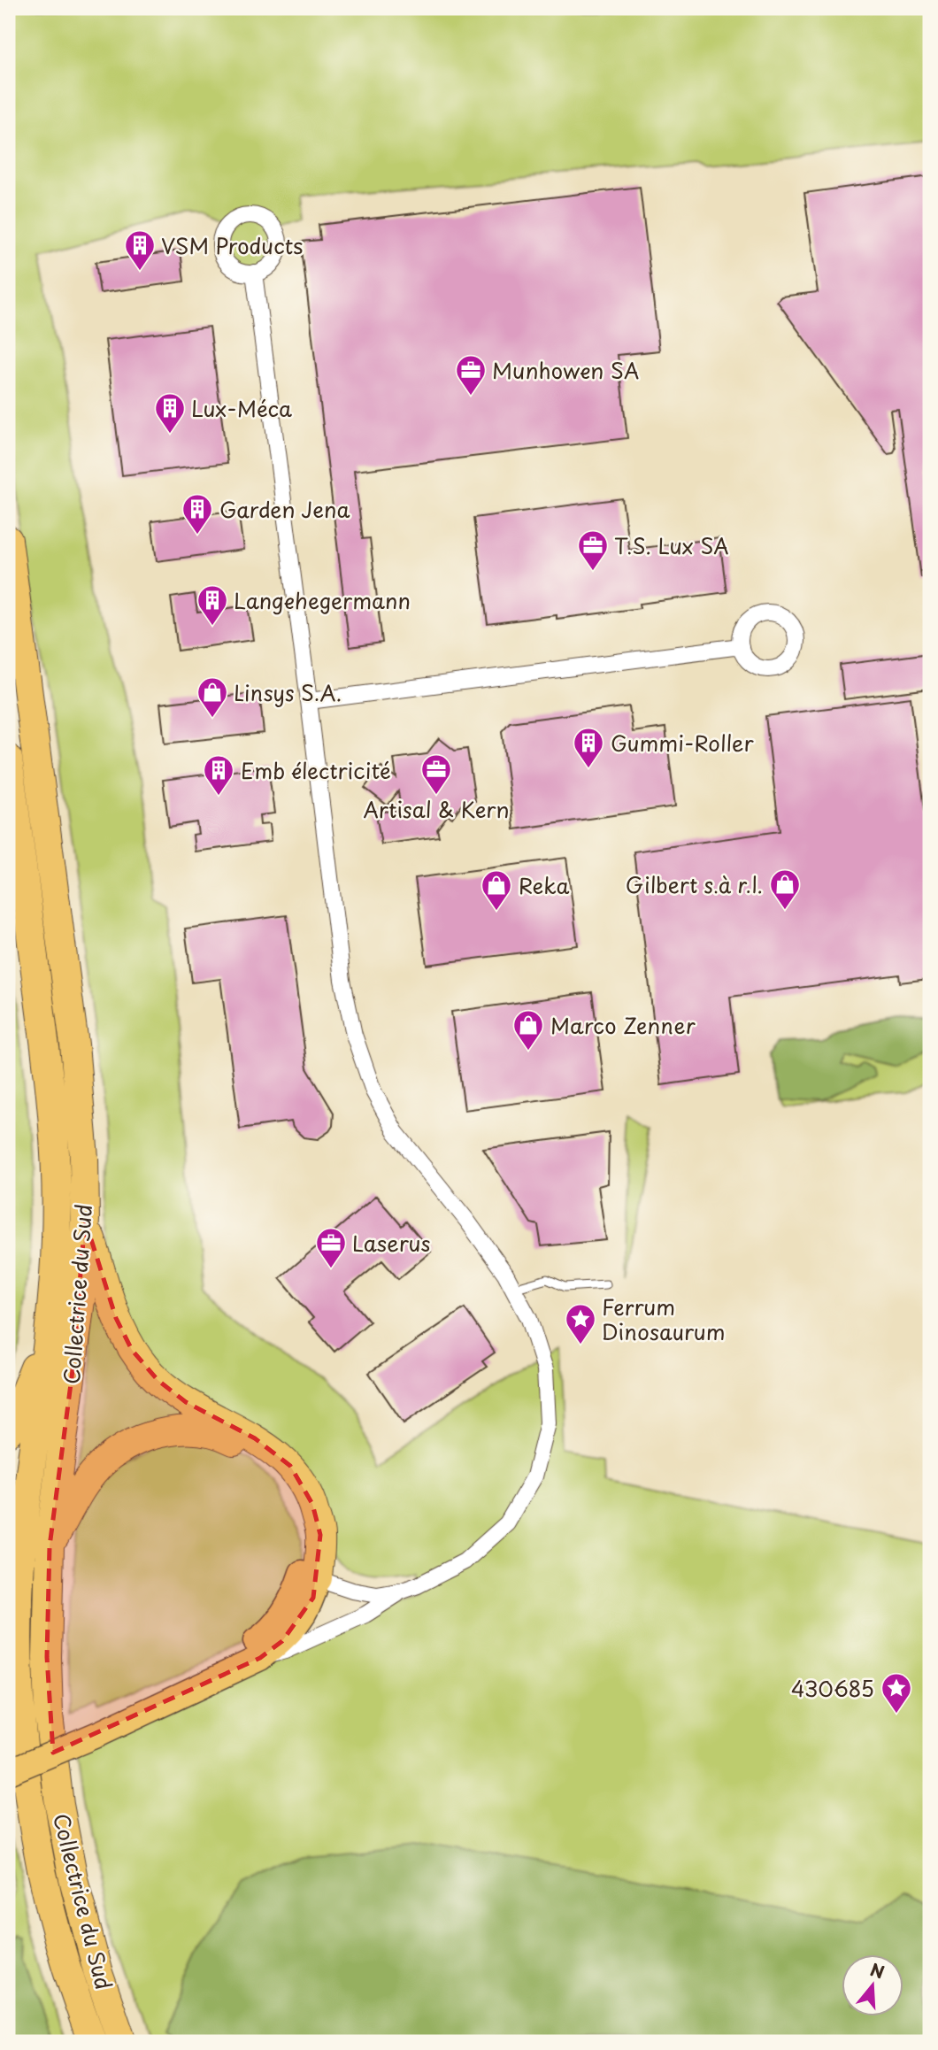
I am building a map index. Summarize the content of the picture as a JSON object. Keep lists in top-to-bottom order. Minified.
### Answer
{"streets":{"highway":["Collectrice du Sud"]},"places":{"building":["VSM Products","Lux-Méca","Garden Jena","Langehegermann","Gummi-Roller","Emb électricité"],"office":["Munhowen SA","T.S. Lux SA","Artisal & Kern","Laserus"],"shop":["Linsys S.A.","Gilbert s.à r.l.","Reka","Marco Zenner"],"place":["Ferrum Dinosaurum","430685"]},"north":"top"}
